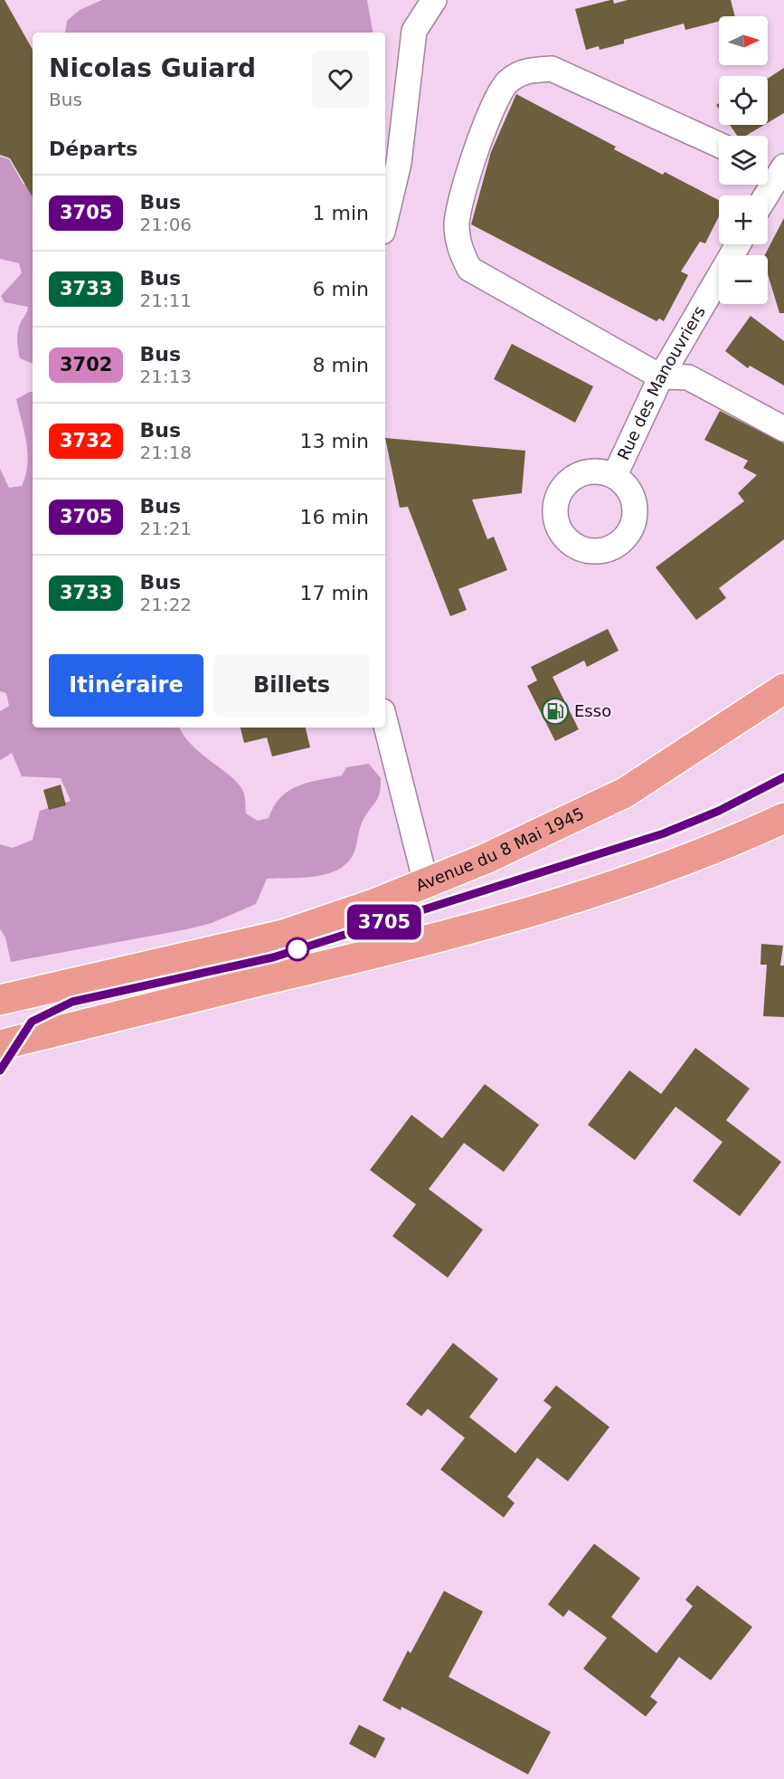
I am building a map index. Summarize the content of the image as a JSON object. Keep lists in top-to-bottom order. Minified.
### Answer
{"streets":{"main road":["Avenue du 8 Mai 1945"],"street":["Rue des Manouvriers"]},"places":{"fuel station":["Esso"]},"lines":["bus line 3705"],"north":"right","page":{"on_map":"3705","map_buttons":["+","−"],"heading":[["Nicolas Guiard","Bus"],"Départs"],"list":[{"mark":"3705","name":"Bus","note":"21:06","value":"1 min"},{"mark":"3733","name":"Bus","note":"21:11","value":"6 min"},{"mark":"3702","name":"Bus","note":"21:13","value":"8 min"},{"mark":"3732","name":"Bus","note":"21:18","value":"13 min"},{"mark":"3705","name":"Bus","note":"21:21","value":"16 min"},{"mark":"3733","name":"Bus","note":"21:22","value":"17 min"}],"buttons":["Itinéraire","Billets"]}}
